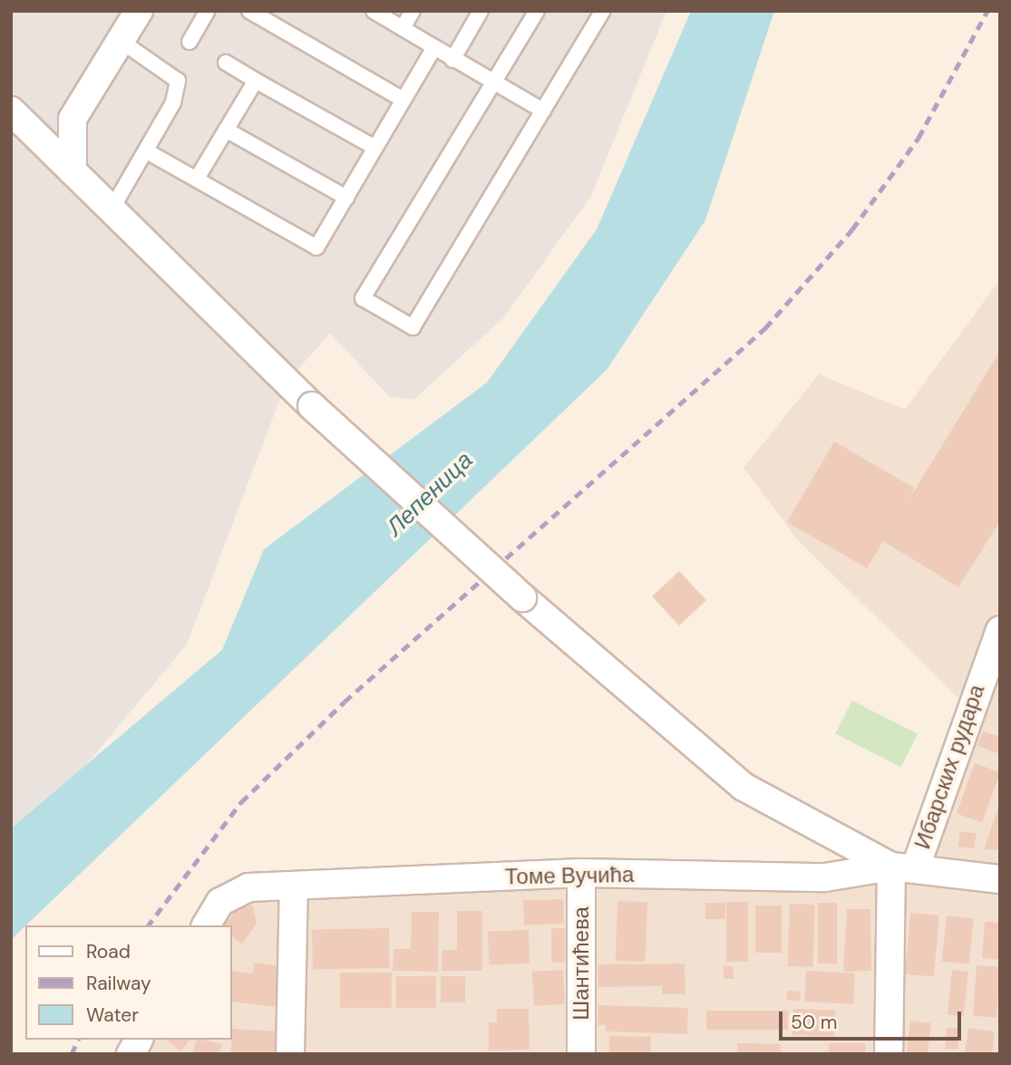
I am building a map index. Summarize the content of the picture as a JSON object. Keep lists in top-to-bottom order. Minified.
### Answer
{"streets":{"street":["Ибарских рудара","Томе Вучића","Шантићева"]},"crossings":[["Ибарских рудара","Томе Вучића"],["Томе Вучића","Шантићева"]],"water":["Лепеница"],"legend":["Road","Railway","Water"],"scale_bar":"50 m"}
